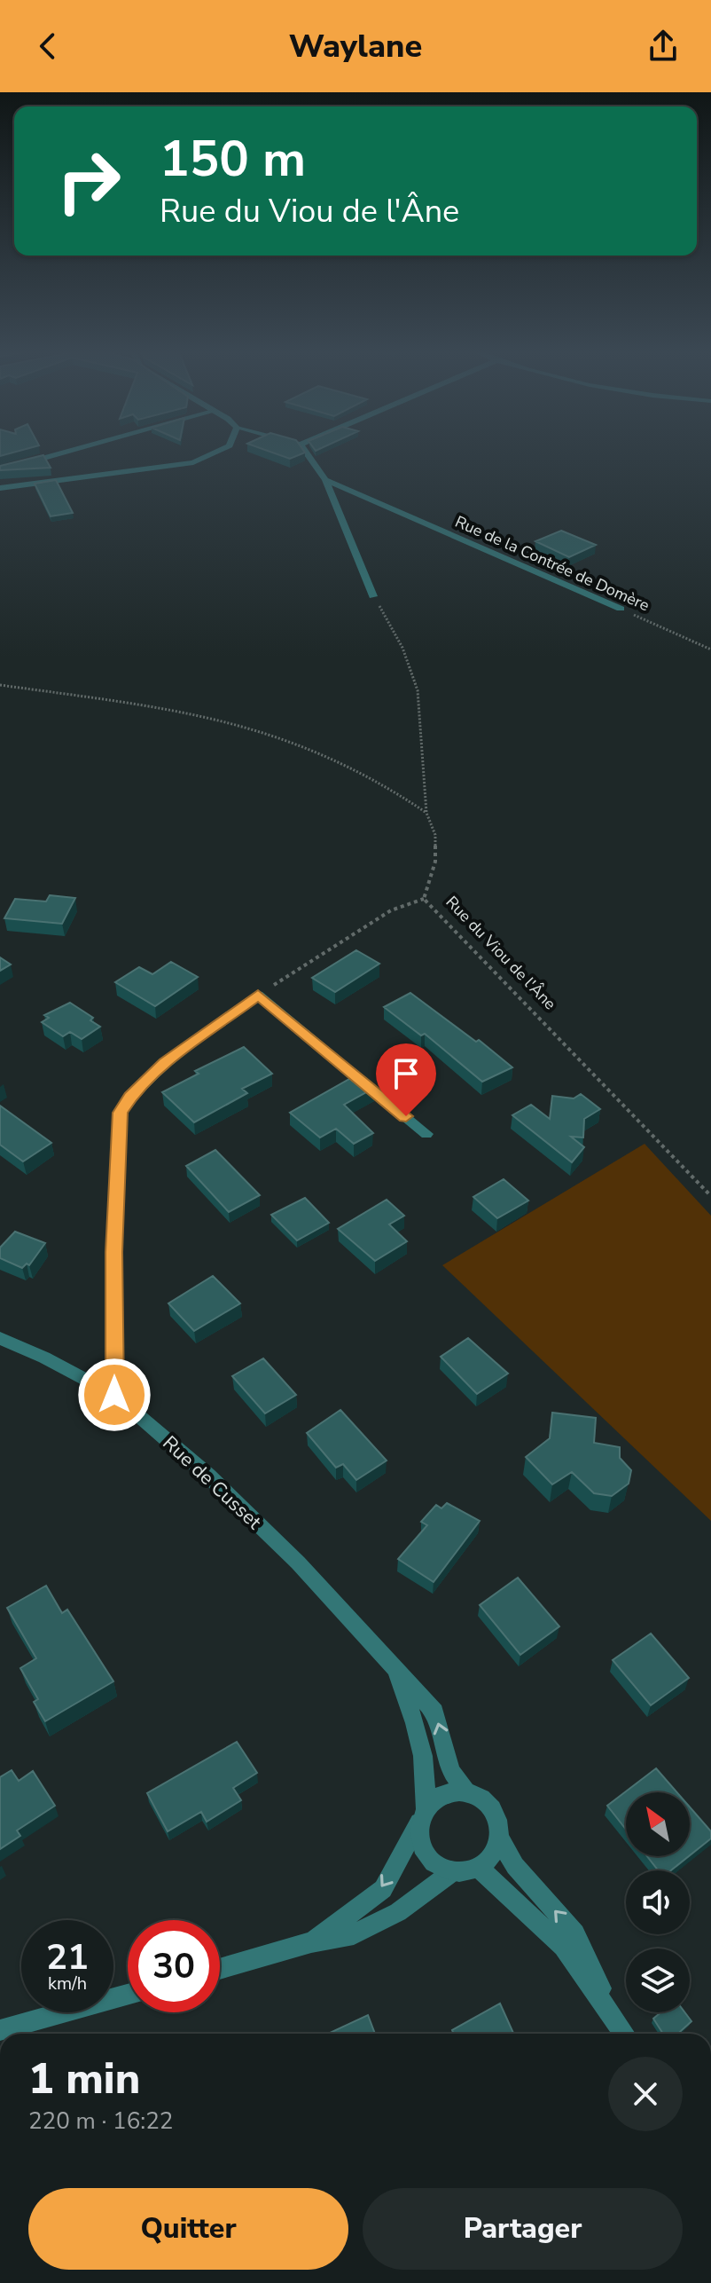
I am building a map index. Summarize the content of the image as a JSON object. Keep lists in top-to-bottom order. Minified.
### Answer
{"streets":{"street":["Rue de la Contrée de Domère","Rue de Cusset"],"path":["Rue du Viou de l'Âne"]},"north":"top left","page":{"header":"Waylane","turn":["150 m","Rue du Viou de l'Âne"],"speed":"21 km/h","limit":"30","heading":["1 min","220 m · 16:22"],"buttons":["Quitter","Partager"]}}
